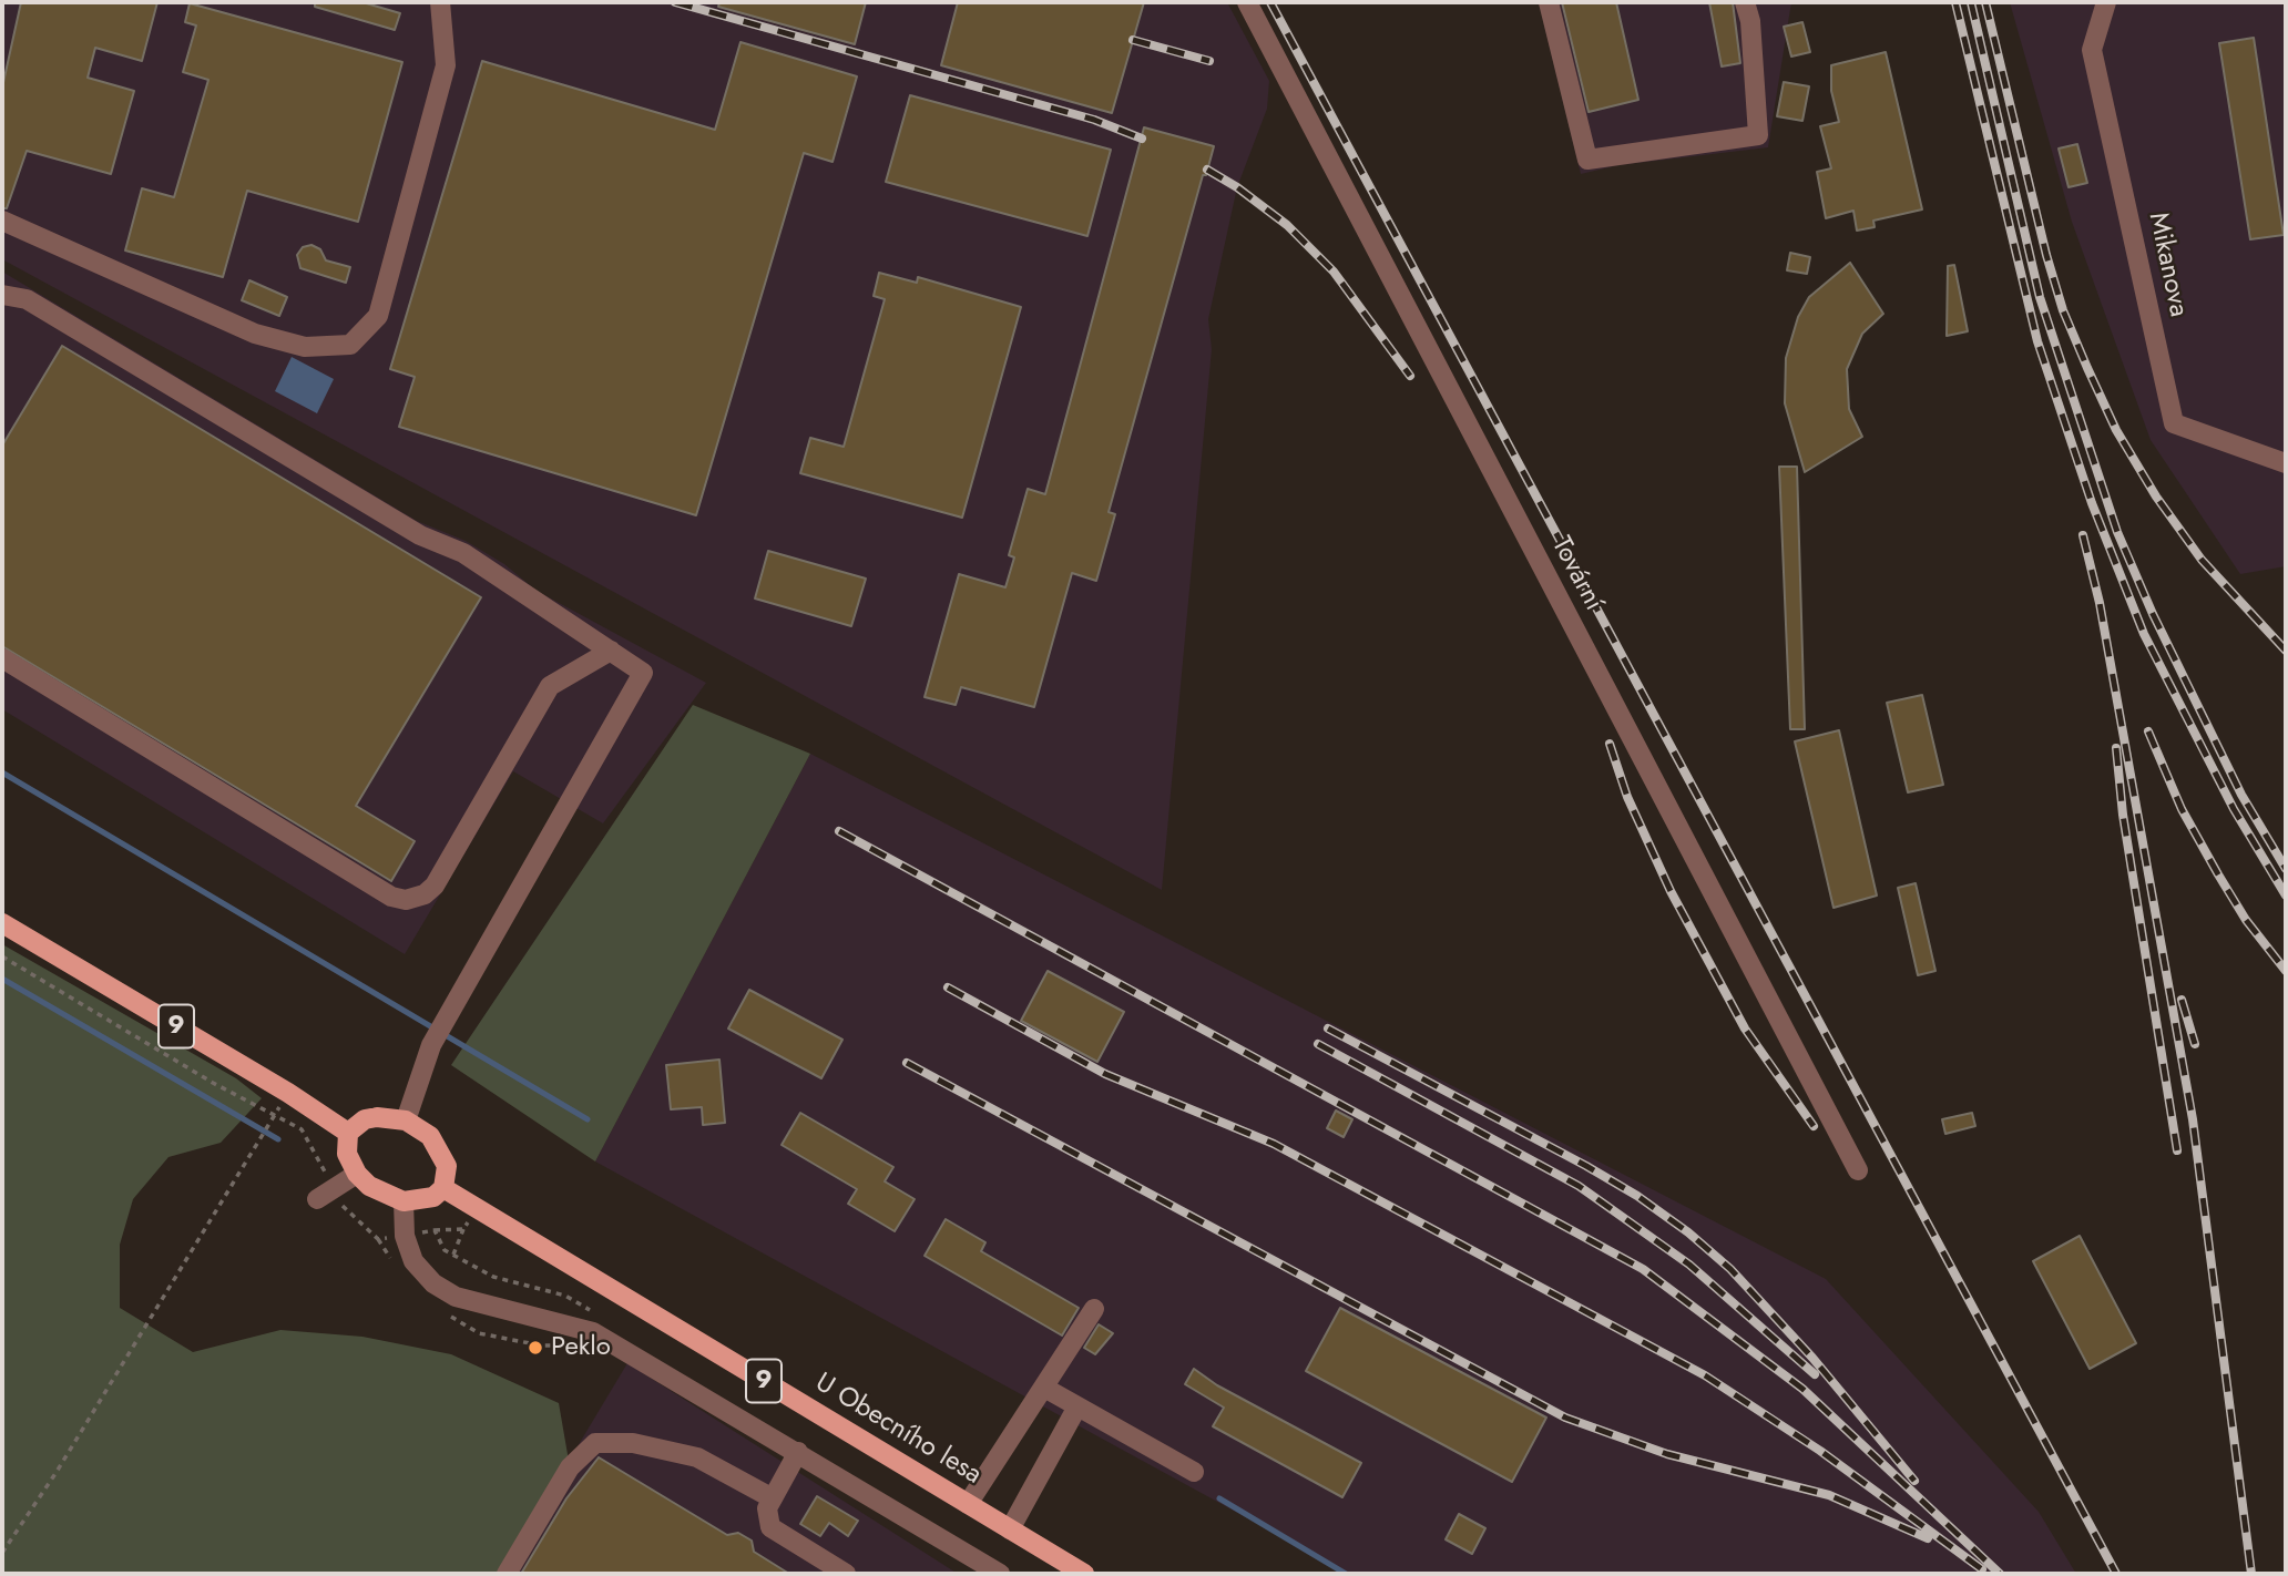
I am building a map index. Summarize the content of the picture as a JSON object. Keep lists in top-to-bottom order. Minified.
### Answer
{"streets":{"main road":["9","U Obecního lesa"],"street":["Mikanova","Tovární"]},"crossings":[["9","U Obecního lesa"]],"places":["Peklo"]}
